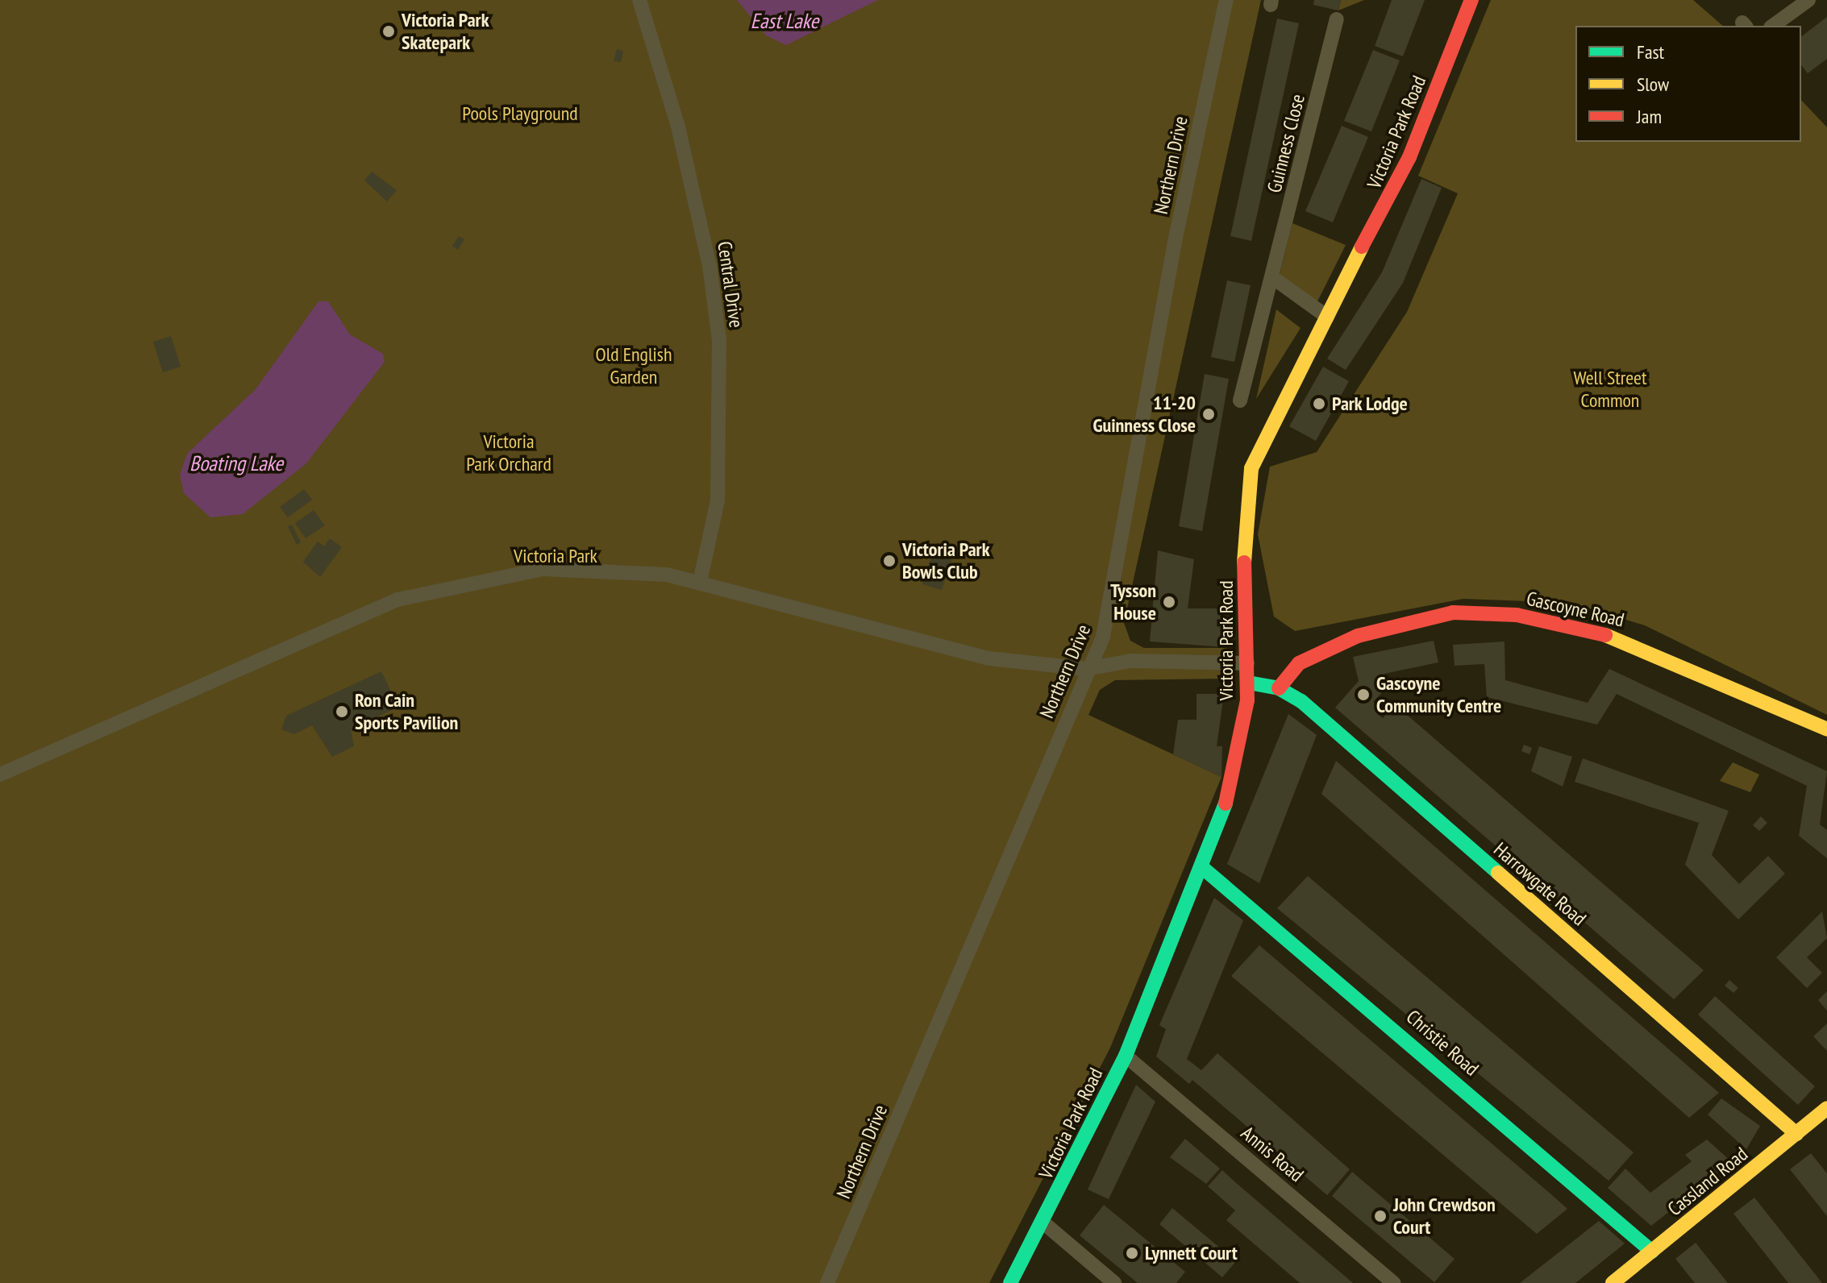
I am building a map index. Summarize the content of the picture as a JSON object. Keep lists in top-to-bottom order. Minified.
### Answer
{"streets":{"street":["Victoria Park Road","Guinness Close","Northern Drive","Central Drive","Gascoyne Road","Harrowgate Road","Christie Road","Annis Road","Cassland Road"]},"crossings":[["Victoria Park Road","Harrowgate Road"],["Victoria Park Road","Christie Road"],["Victoria Park Road","Annis Road"],["Gascoyne Road","Harrowgate Road"],["Harrowgate Road","Cassland Road"],["Christie Road","Cassland Road"]],"water":["East Lake","Boating Lake"],"parks":["Pools Playground","Old English Garden","Well Street Common","Victoria Park Orchard","Victoria Park"],"places":["Victoria Park Skatepark","Park Lodge","11-20 Guinness Close","Victoria Park Bowls Club","Tysson House","Gascoyne Community Centre","Ron Cain Sports Pavilion","John Crewdson Court","Lynnett Court"],"legend":["Fast","Slow","Jam"]}
